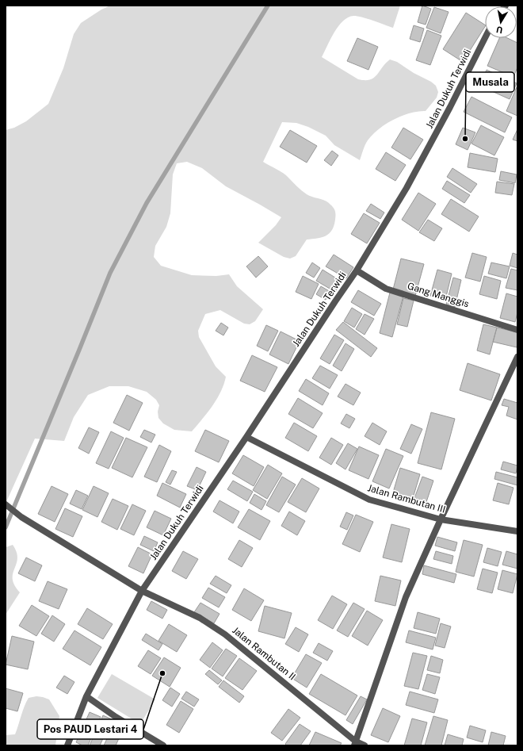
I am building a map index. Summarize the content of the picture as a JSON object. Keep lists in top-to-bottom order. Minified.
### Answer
{"streets":{"street":["Jalan Dukuh Terwidi","Gang Manggis","Jalan Rambutan III","Jalan Rambutan II"]},"crossings":[["Jalan Dukuh Terwidi","Gang Manggis"],["Jalan Dukuh Terwidi","Jalan Rambutan III"],["Jalan Dukuh Terwidi","Jalan Rambutan II"]],"places":["Musala","Pos PAUD Lestari 4"],"north":"bottom"}
